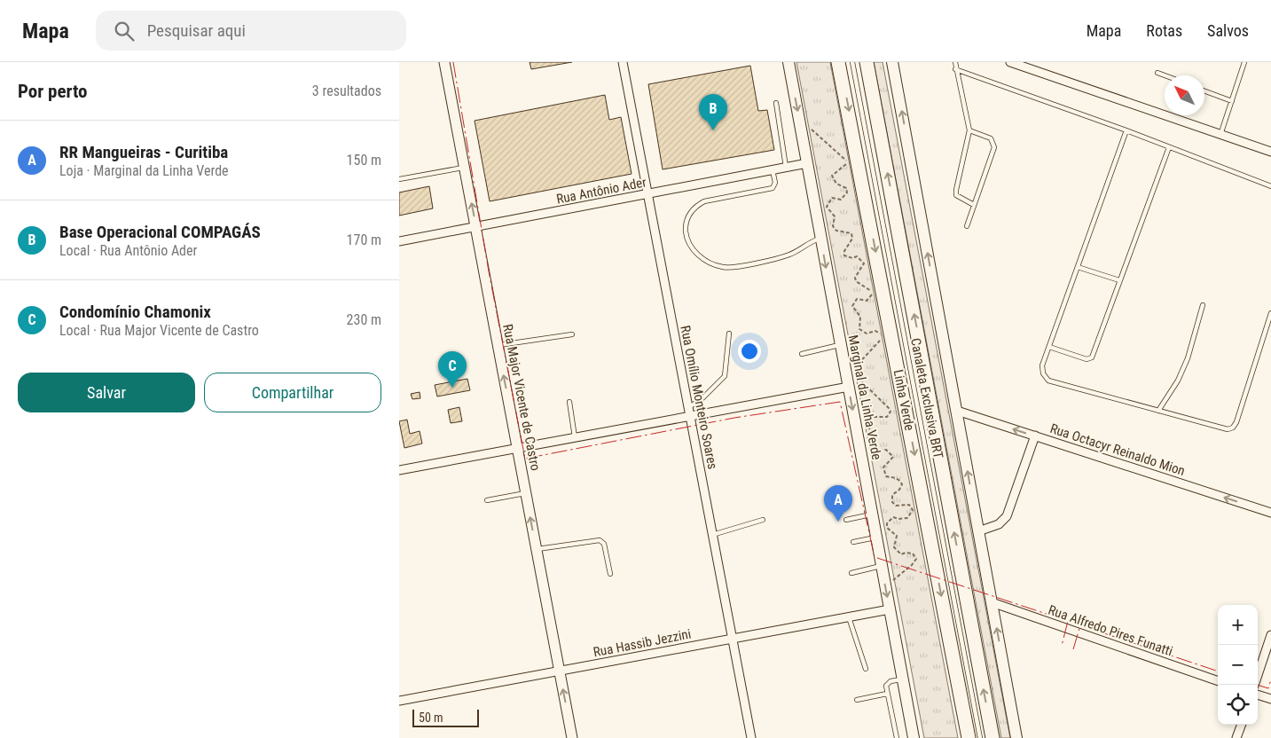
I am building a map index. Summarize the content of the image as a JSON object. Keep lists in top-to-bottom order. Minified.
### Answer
{"streets":{"highway":["Linha Verde"],"main road":["Marginal da Linha Verde"],"street":["Rua Antônio Ader","Rua Major Vicente de Castro","Rua Omílio Monteiro Soares","Rua Octacyr Reinaldo Mion","Rua Alfredo Pires Funatti","Rua Hassib Jezzini"],"lane":["Canaleta Exclusiva BRT"]},"crossings":[["Rua Antônio Ader","Rua Major Vicente de Castro"],["Rua Antônio Ader","Rua Omílio Monteiro Soares"],["Rua Antônio Ader","Marginal da Linha Verde"],["Rua Major Vicente de Castro","Rua Hassib Jezzini"],["Rua Omílio Monteiro Soares","Rua Hassib Jezzini"],["Marginal da Linha Verde","Rua Hassib Jezzini"]],"one_way":["Rua Major Vicente de Castro","Marginal da Linha Verde","Rua Octacyr Reinaldo Mion"],"scale_bar":"50 m","north":"top left","page":{"header":"Mapa","search":"Pesquisar aqui","nav":["Mapa","Rotas","Salvos"],"heading":["Por perto","3 resultados"],"pins":["B","C","A"],"list":[{"mark":"A","name":"RR Mangueiras - Curitiba","note":"Loja · Marginal da Linha Verde","value":"150 m"},{"mark":"B","name":"Base Operacional COMPAGÁS","note":"Local · Rua Antônio Ader","value":"170 m"},{"mark":"C","name":"Condomínio Chamonix","note":"Local · Rua Major Vicente de Castro","value":"230 m"}],"buttons":["Salvar","Compartilhar"],"map_buttons":["+","−"],"scale":"50 m"}}
